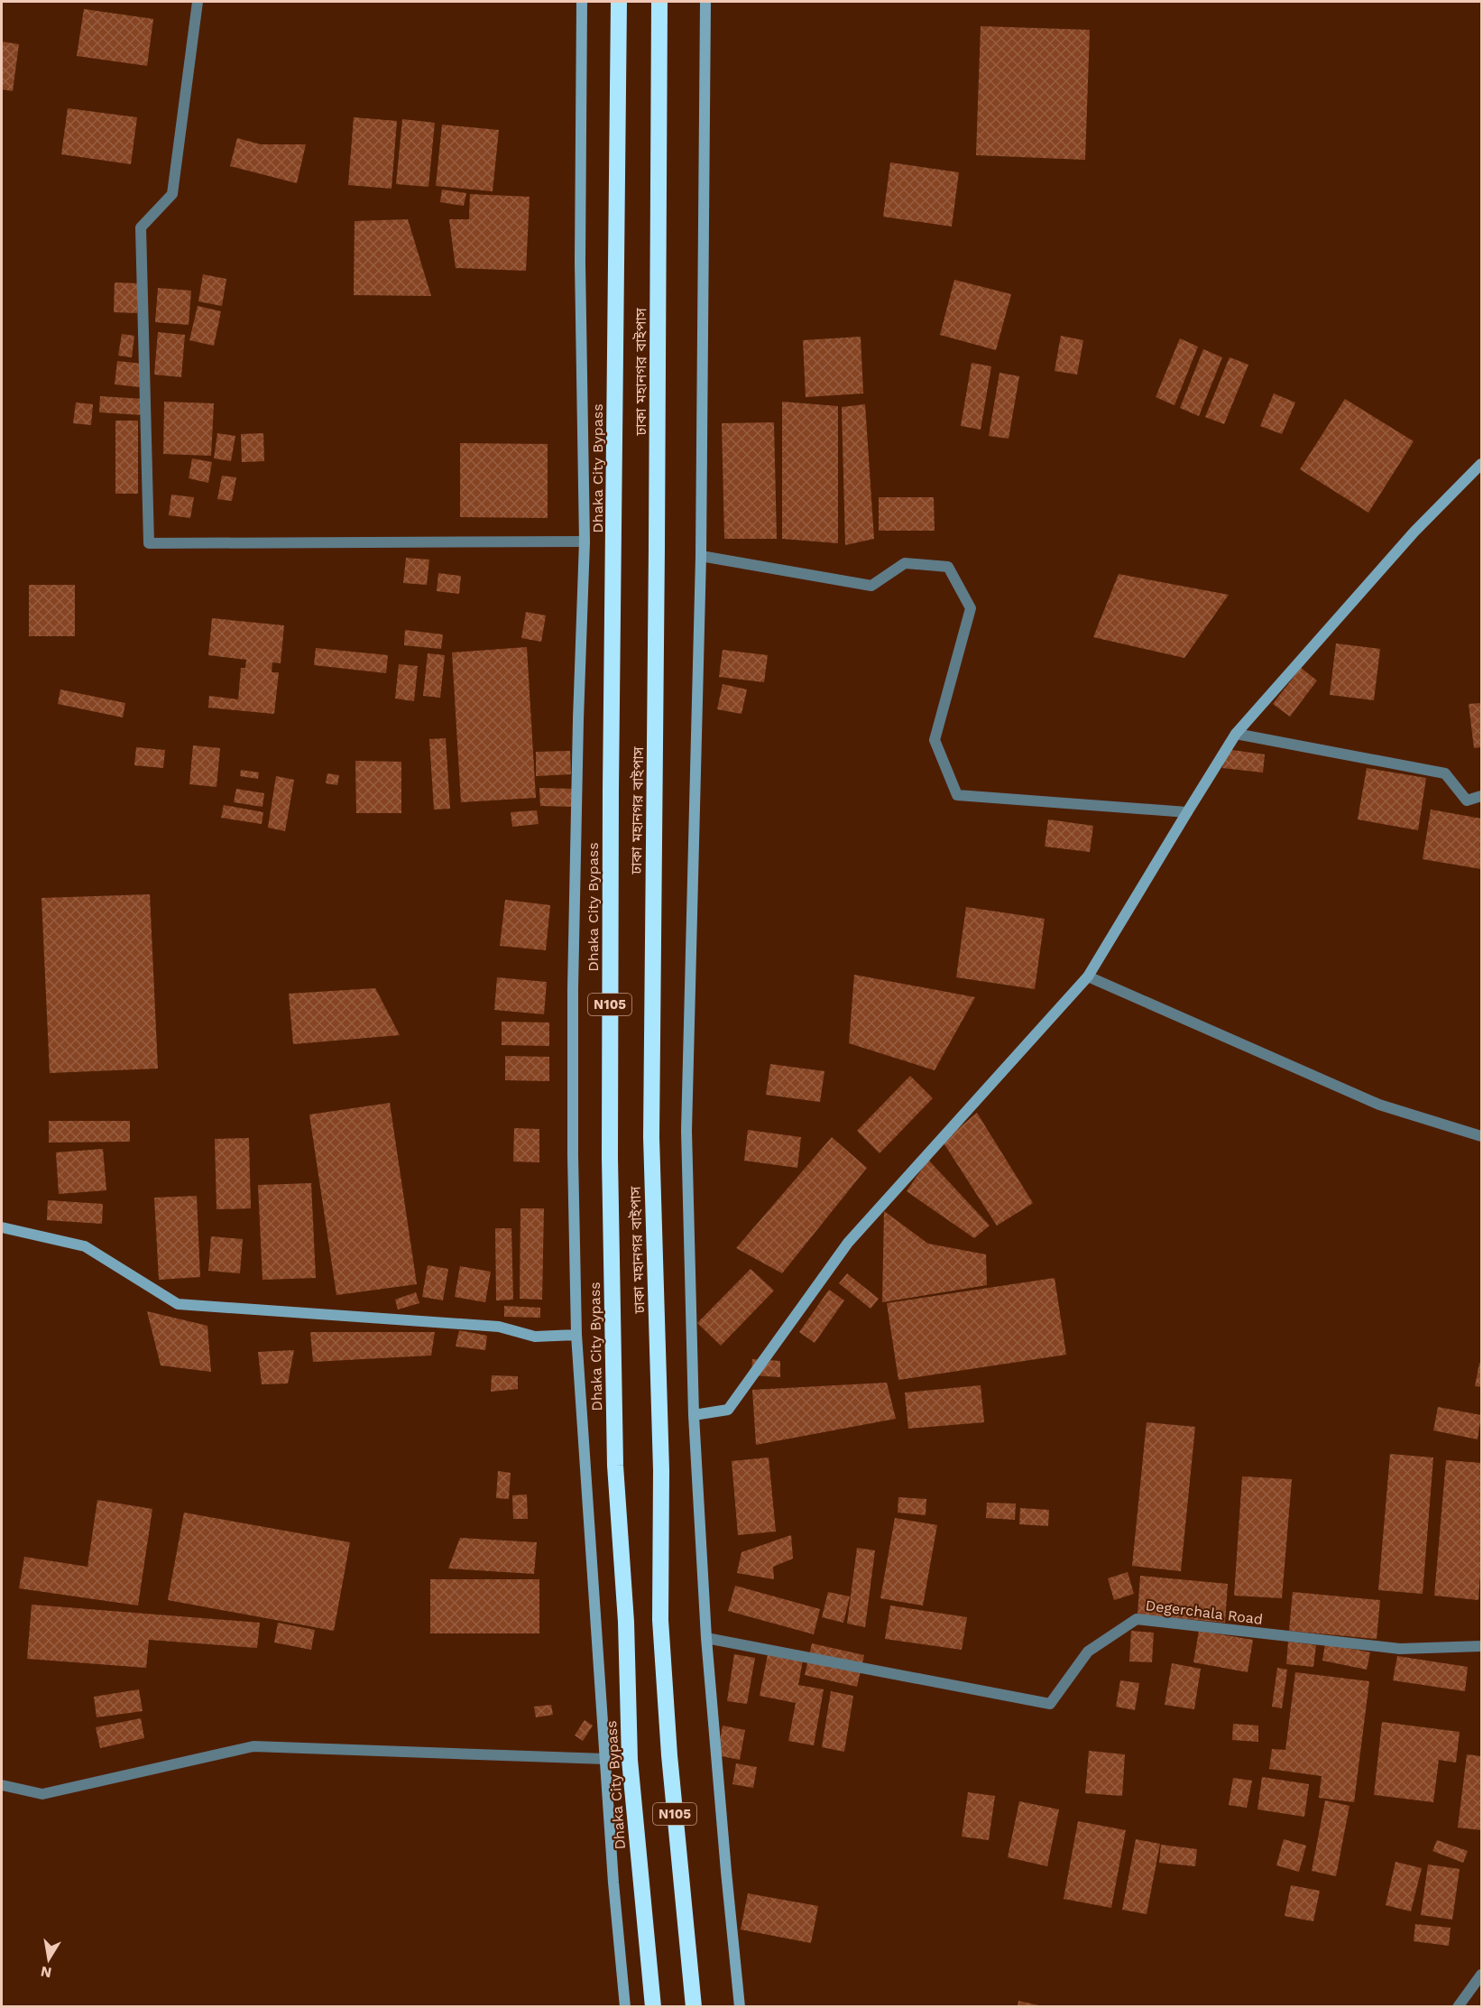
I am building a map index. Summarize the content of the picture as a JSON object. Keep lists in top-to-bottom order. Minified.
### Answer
{"streets":{"highway":["ঢাকা মহানগর বাইপাস","Dhaka City Bypass","N105"],"street":["Degerchala Road"]},"north":"bottom"}
